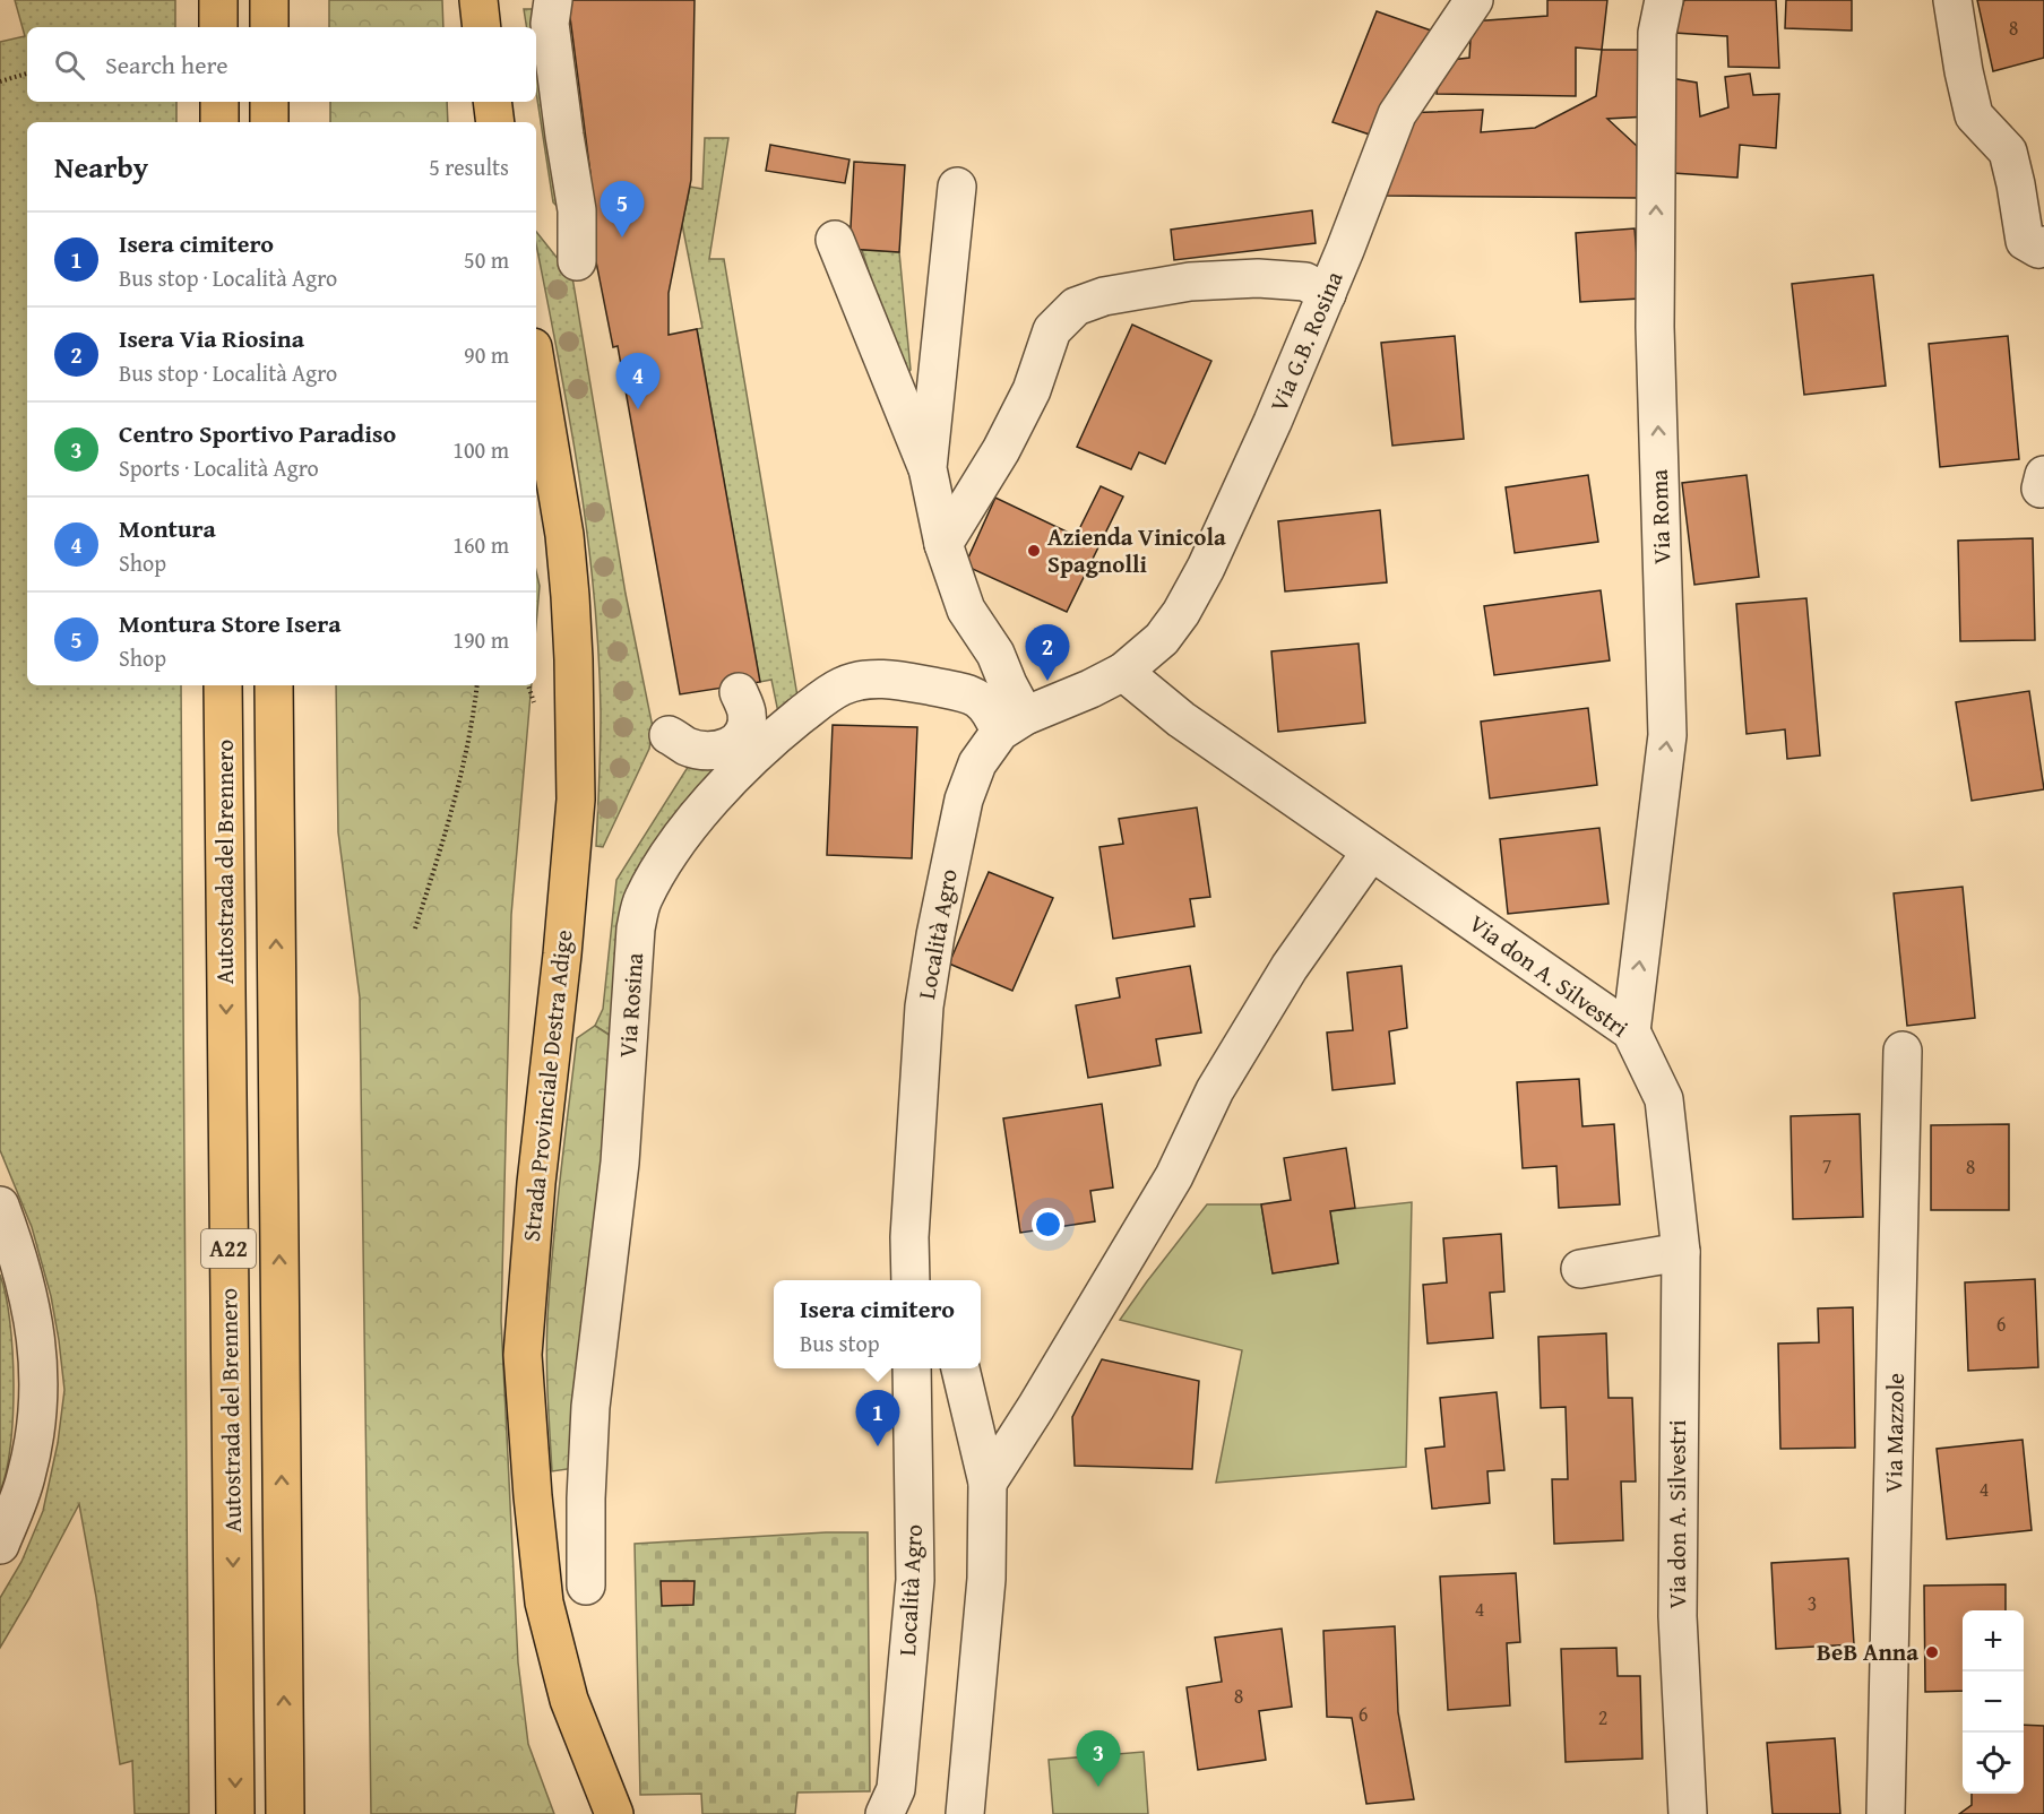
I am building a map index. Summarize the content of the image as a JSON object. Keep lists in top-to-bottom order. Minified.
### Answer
{"streets":{"main road":["Autostrada del Brennero","Strada Provinciale Destra Adige","A22"],"street":["Via G.B. Rosina","Via Roma","Località Agro","Via don A. Silvestri","Via Rosina","Via Mazzole"]},"crossings":[["Via G.B. Rosina","Via don A. Silvestri"],["Via Roma","Via don A. Silvestri"],["Località Agro","Via Rosina"]],"one_way":["Via Roma"],"places":["Azienda Vinicola Spagnolli","BeB Anna"],"house_numbers":["8","7","8","6","4","3","4","8","6","2"],"page":{"search":"Search here","heading":["Nearby","5 results"],"pins":["5","4","2","1","3"],"list":[{"mark":"1","name":"Isera cimitero","note":"Bus stop · Località Agro","value":"50 m"},{"mark":"2","name":"Isera Via Riosina","note":"Bus stop · Località Agro","value":"90 m"},{"mark":"3","name":"Centro Sportivo Paradiso","note":"Sports · Località Agro","value":"100 m"},{"mark":"4","name":"Montura","note":"Shop","value":"160 m"},{"mark":"5","name":"Montura Store Isera","note":"Shop","value":"190 m"}],"popup":["Isera cimitero","Bus stop"],"map_buttons":["+","−"]}}
